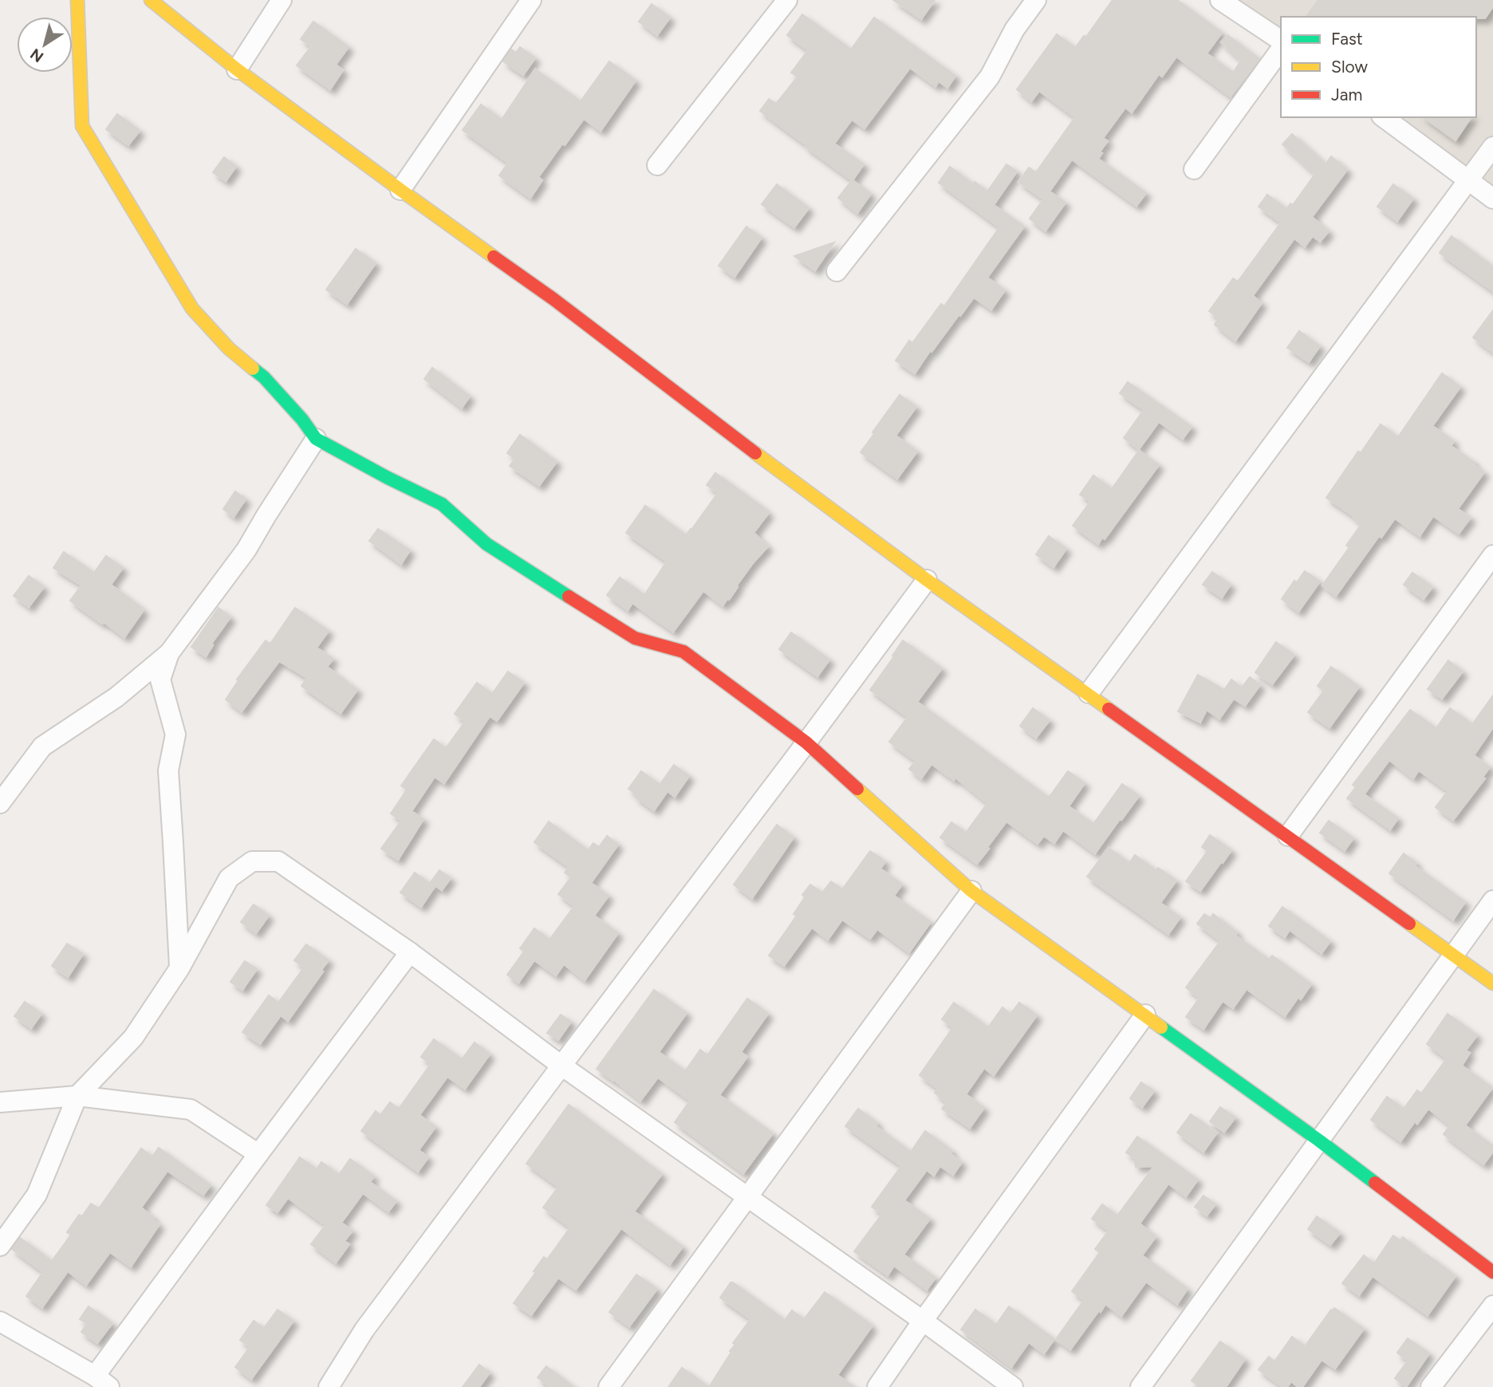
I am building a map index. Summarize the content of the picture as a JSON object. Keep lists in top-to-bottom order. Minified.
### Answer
{"legend":["Fast","Slow","Jam"],"north":"bottom left"}
